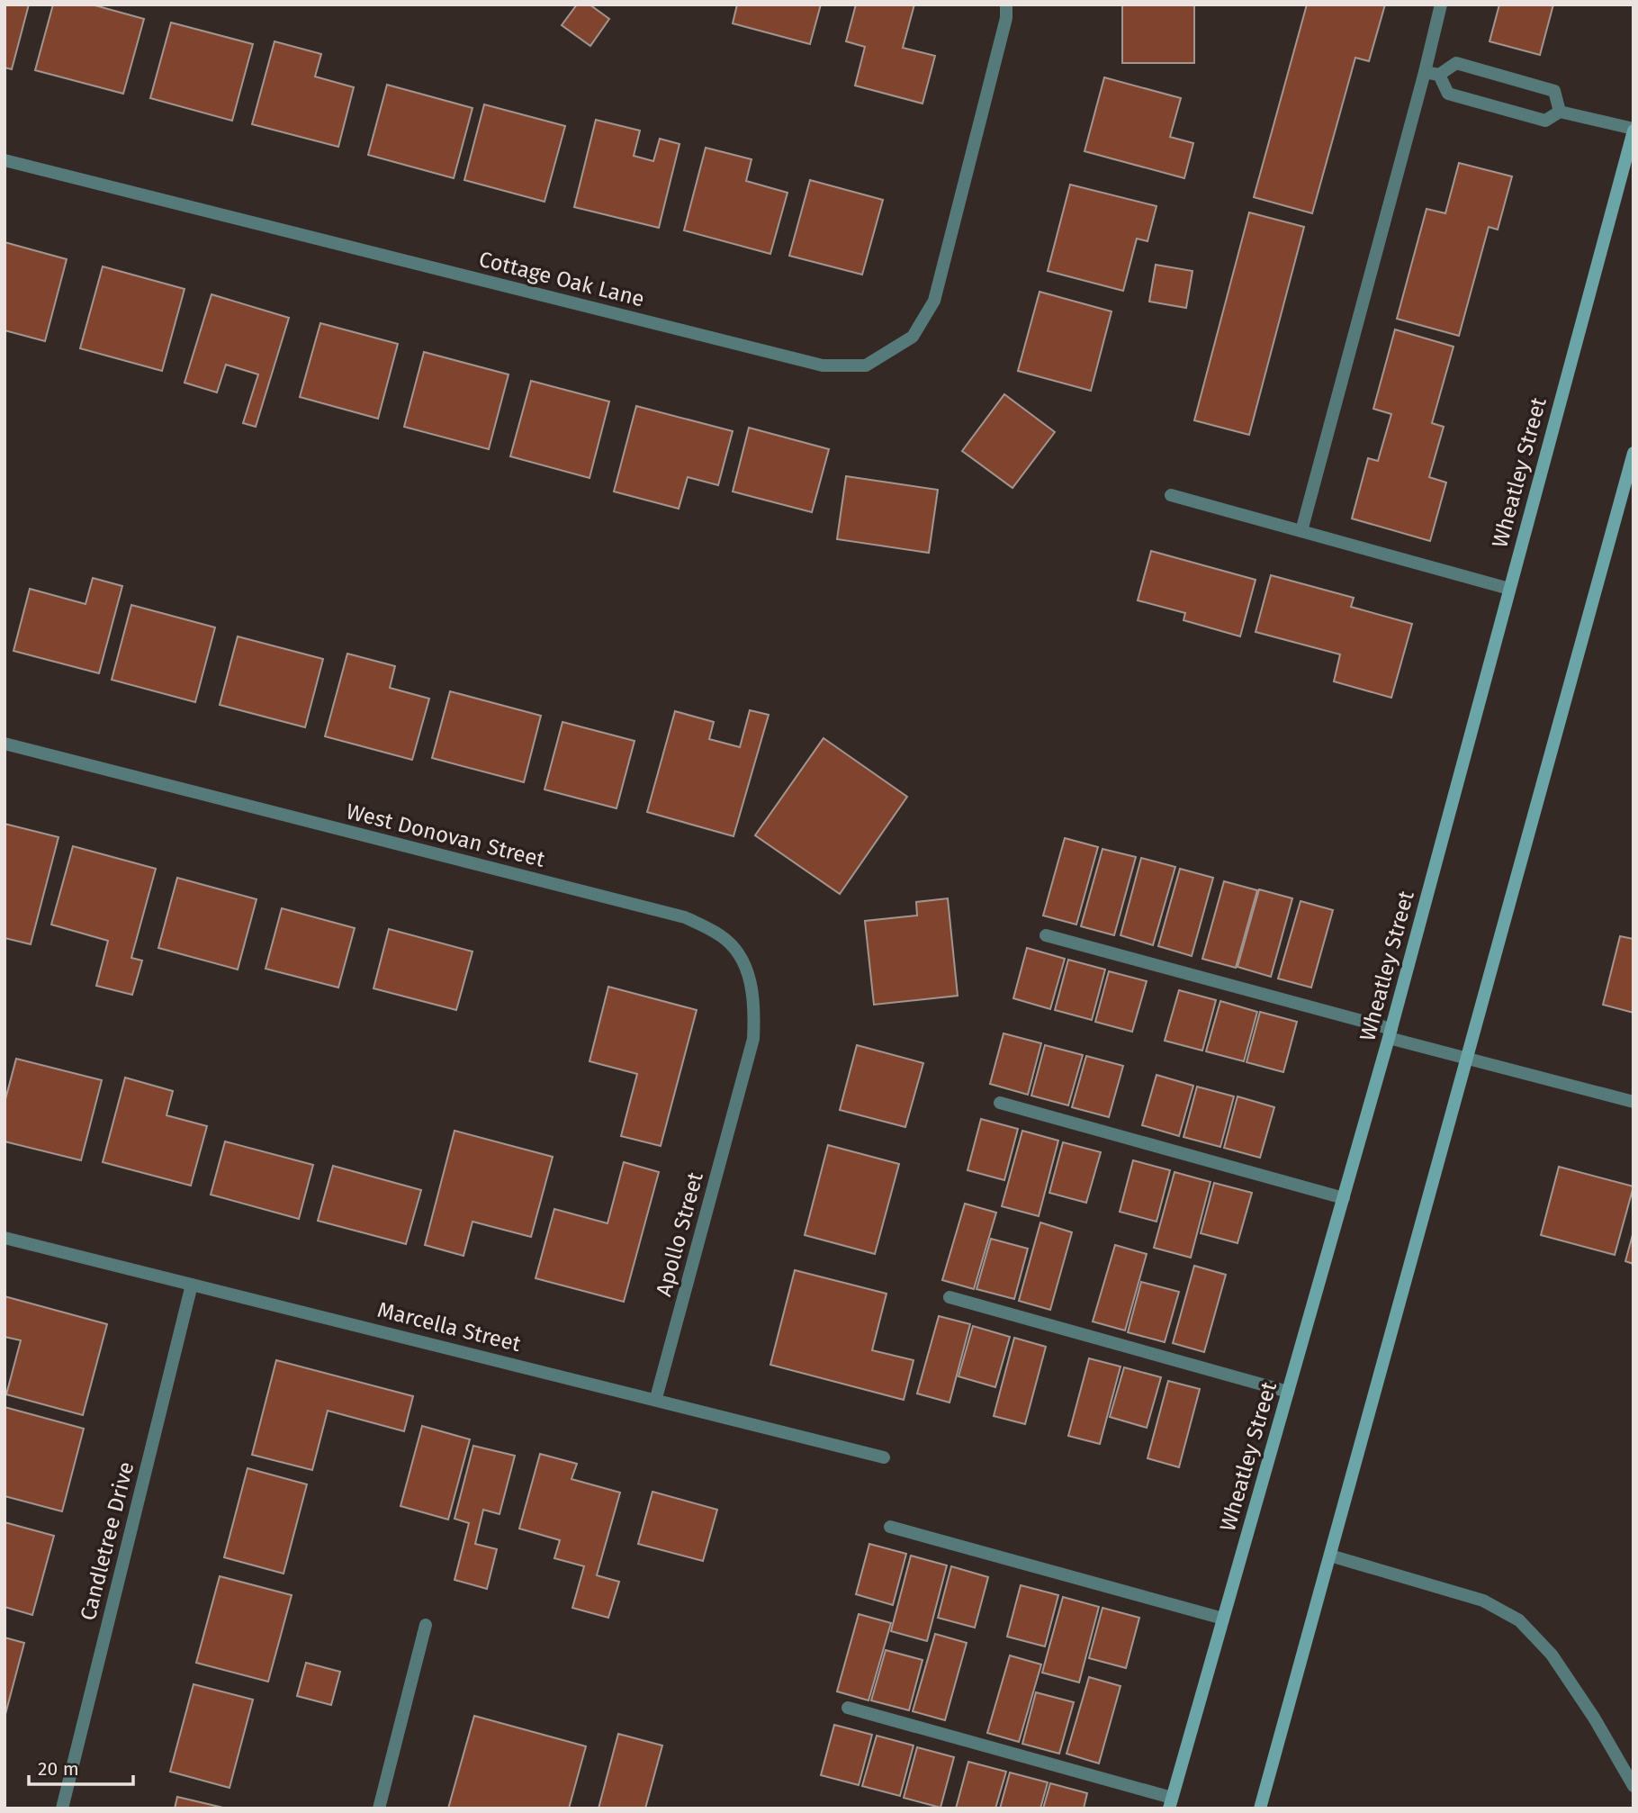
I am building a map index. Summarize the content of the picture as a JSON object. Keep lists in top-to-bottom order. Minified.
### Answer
{"streets":{"main road":["Wheatley Street"],"street":["Cottage Oak Lane","West Donovan Street","Apollo Street","Marcella Street","Candletree Drive"]},"crossings":[["West Donovan Street","Apollo Street"],["Apollo Street","Marcella Street"],["Marcella Street","Candletree Drive"]],"scale_bar":"20 m"}
